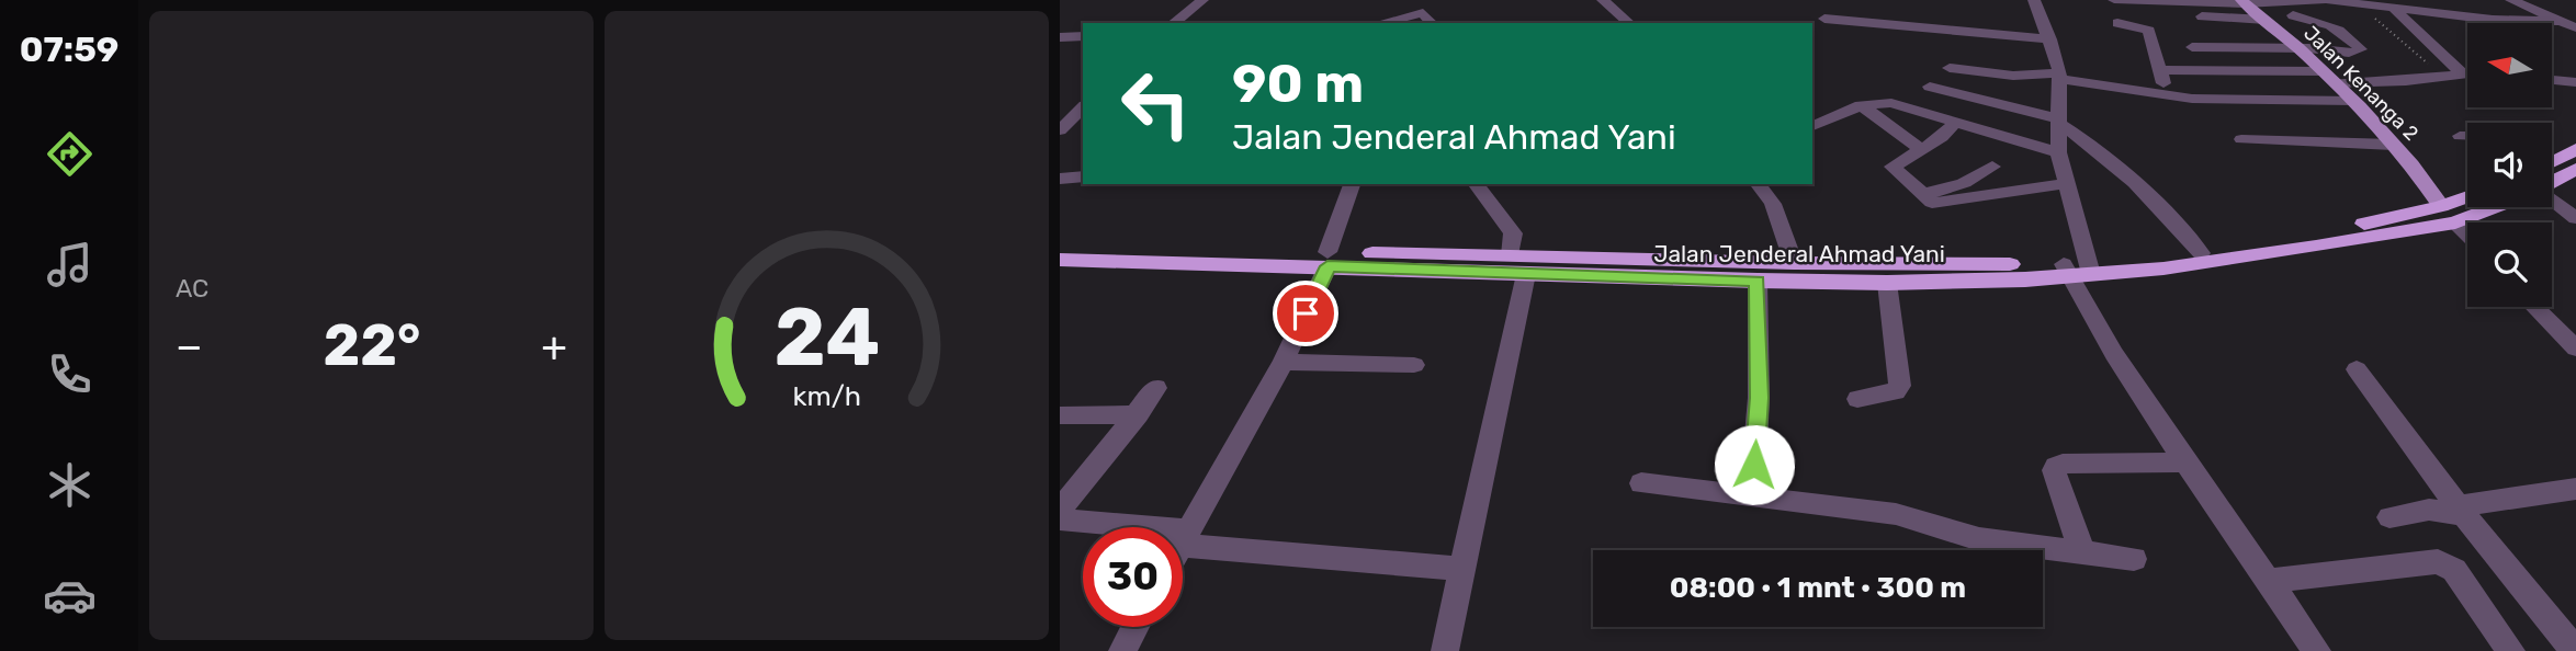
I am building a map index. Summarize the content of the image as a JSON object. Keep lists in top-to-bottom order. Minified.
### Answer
{"streets":{"highway":["Jalan Jenderal Ahmad Yani"],"main road":["Jalan Kenanga 2"]},"crossings":[["Jalan Kenanga 2","Jalan Jenderal Ahmad Yani"]],"north":"left","page":{"tabs":"07:59","tile":"AC","turn":["90 m","Jalan Jenderal Ahmad Yani"],"heat":["−","22°","+"],"limit":"30","trip":"08:00 · 1 mnt · 300 m","gauge":["24","km/h"]}}
